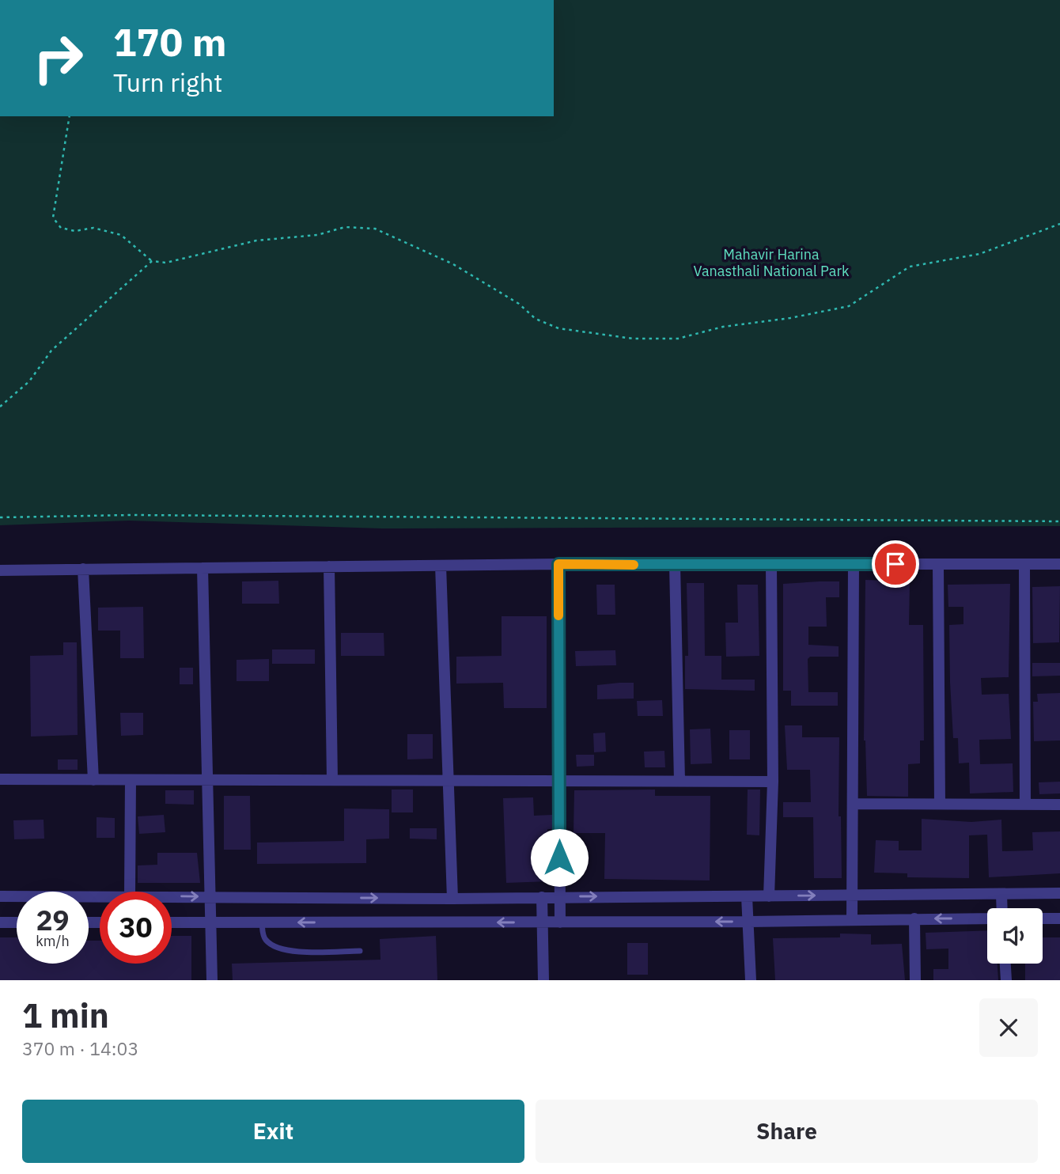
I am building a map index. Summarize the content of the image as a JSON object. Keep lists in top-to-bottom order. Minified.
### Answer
{"parks":["Mahavir Harina Vanasthali National Park"],"page":{"turn":["170 m","Turn right"],"speed":"29 km/h","limit":"30","heading":["1 min","370 m · 14:03"],"buttons":["Exit","Share"]}}
